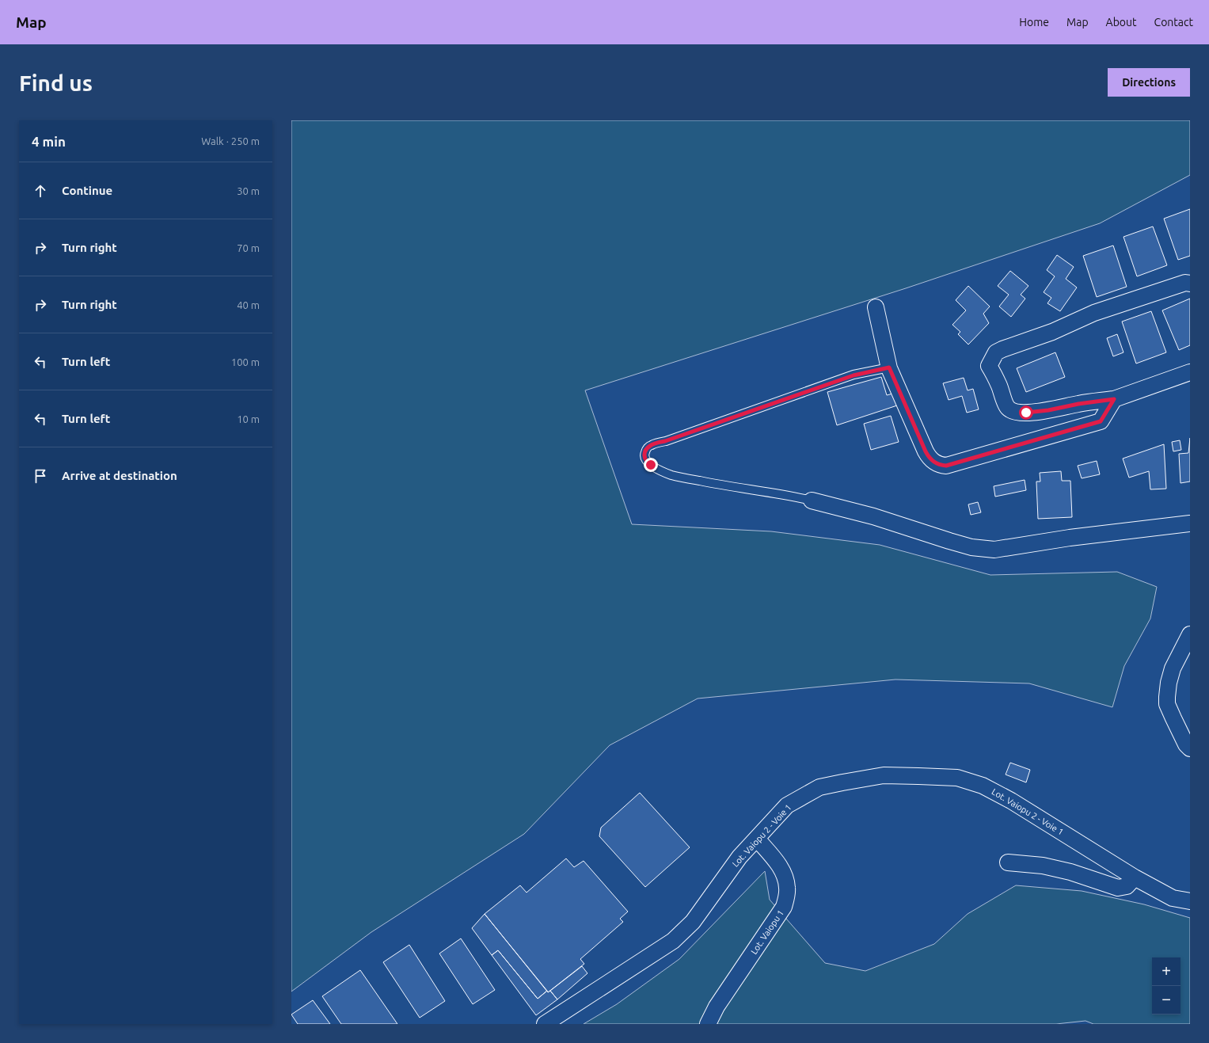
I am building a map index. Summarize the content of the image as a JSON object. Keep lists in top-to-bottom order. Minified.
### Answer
{"streets":{"street":["Lot. Vaiopu 2 - Voie 1","Lot. Vaiopu 1"]},"crossings":[["Lot. Vaiopu 2 - Voie 1","Lot. Vaiopu 1"]],"page":{"header":"Map","nav":["Home","Map","About","Contact"],"buttons":"Directions","title":"Find us","heading":["4 min","Walk · 250 m"],"list":[["Continue","30 m"],["Turn right","70 m"],["Turn right","40 m"],["Turn left","100 m"],["Turn left","10 m"],"Arrive at destination"],"map_buttons":["+","−"]}}
